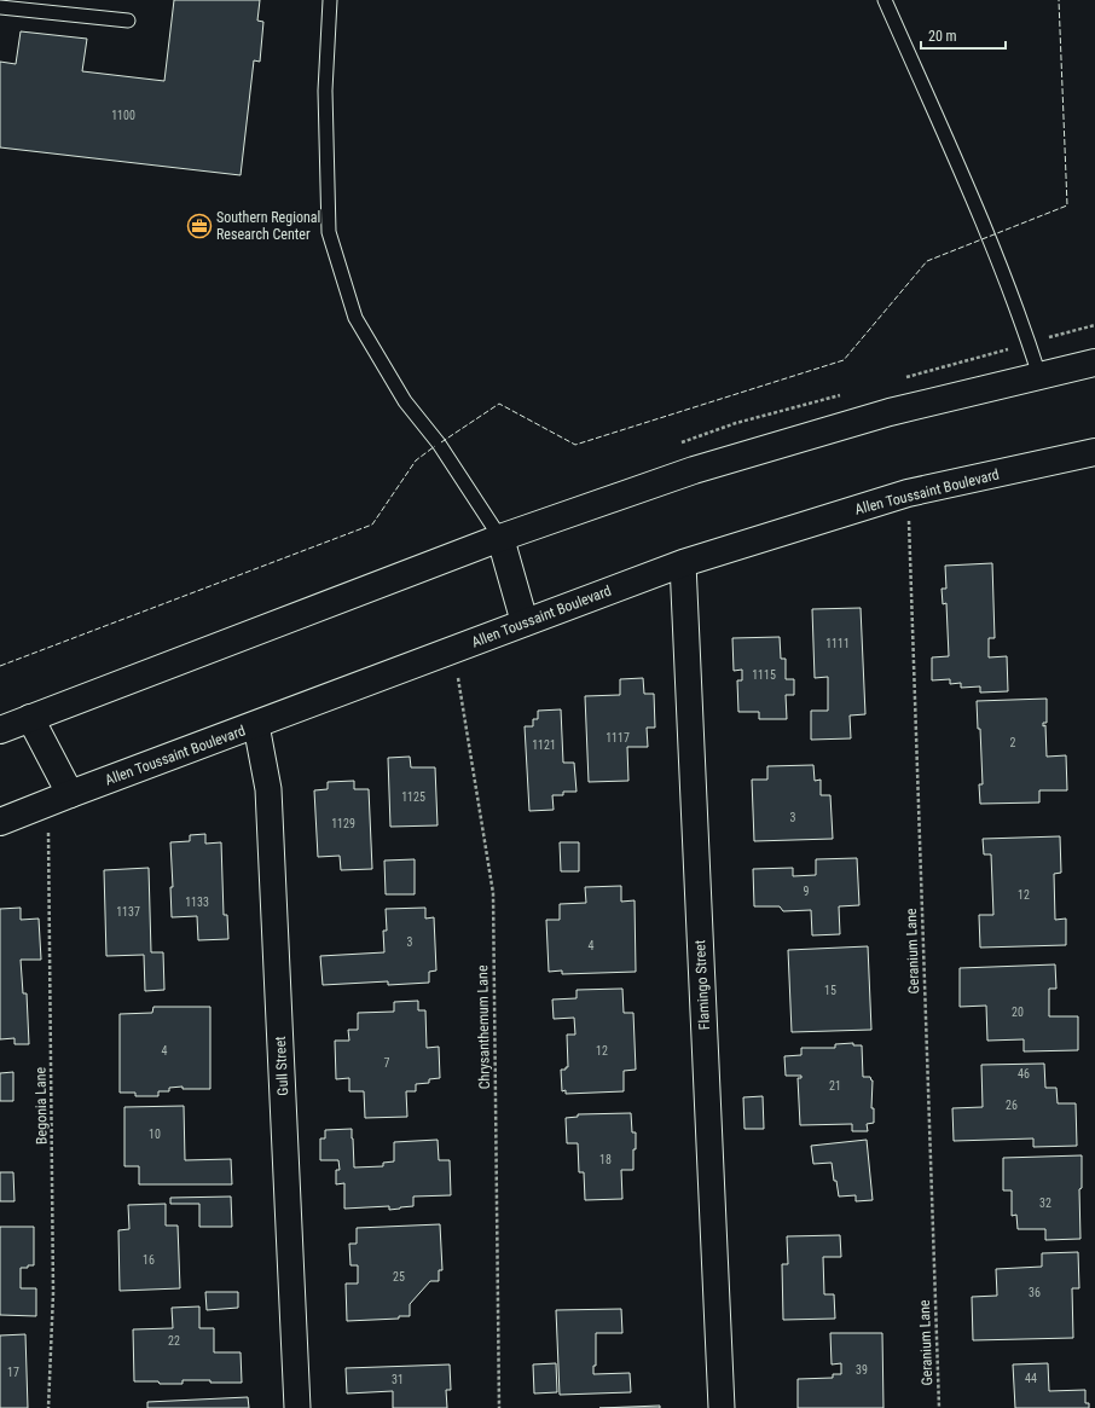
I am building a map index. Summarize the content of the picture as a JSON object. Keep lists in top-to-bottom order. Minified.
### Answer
{"streets":{"main road":["Allen Toussaint Boulevard"],"street":["Flamingo Street","Gull Street"],"path":["Geranium Lane","Chrysanthemum Lane","Begonia Lane"]},"crossings":[["Allen Toussaint Boulevard","Geranium Lane"],["Allen Toussaint Boulevard","Flamingo Street"],["Allen Toussaint Boulevard","Chrysanthemum Lane"],["Allen Toussaint Boulevard","Gull Street"],["Allen Toussaint Boulevard","Begonia Lane"]],"places":{"office":["Southern Regional Research Center"]},"house_numbers":["1100","1111","1115","1117","2","1121","1125","3","1129","9","12","1133","1137","3","4","15","20","4","12","7","46","21","26","10","18","32","16","25","36","22","39","17","44","31"],"scale_bar":"20 m"}
